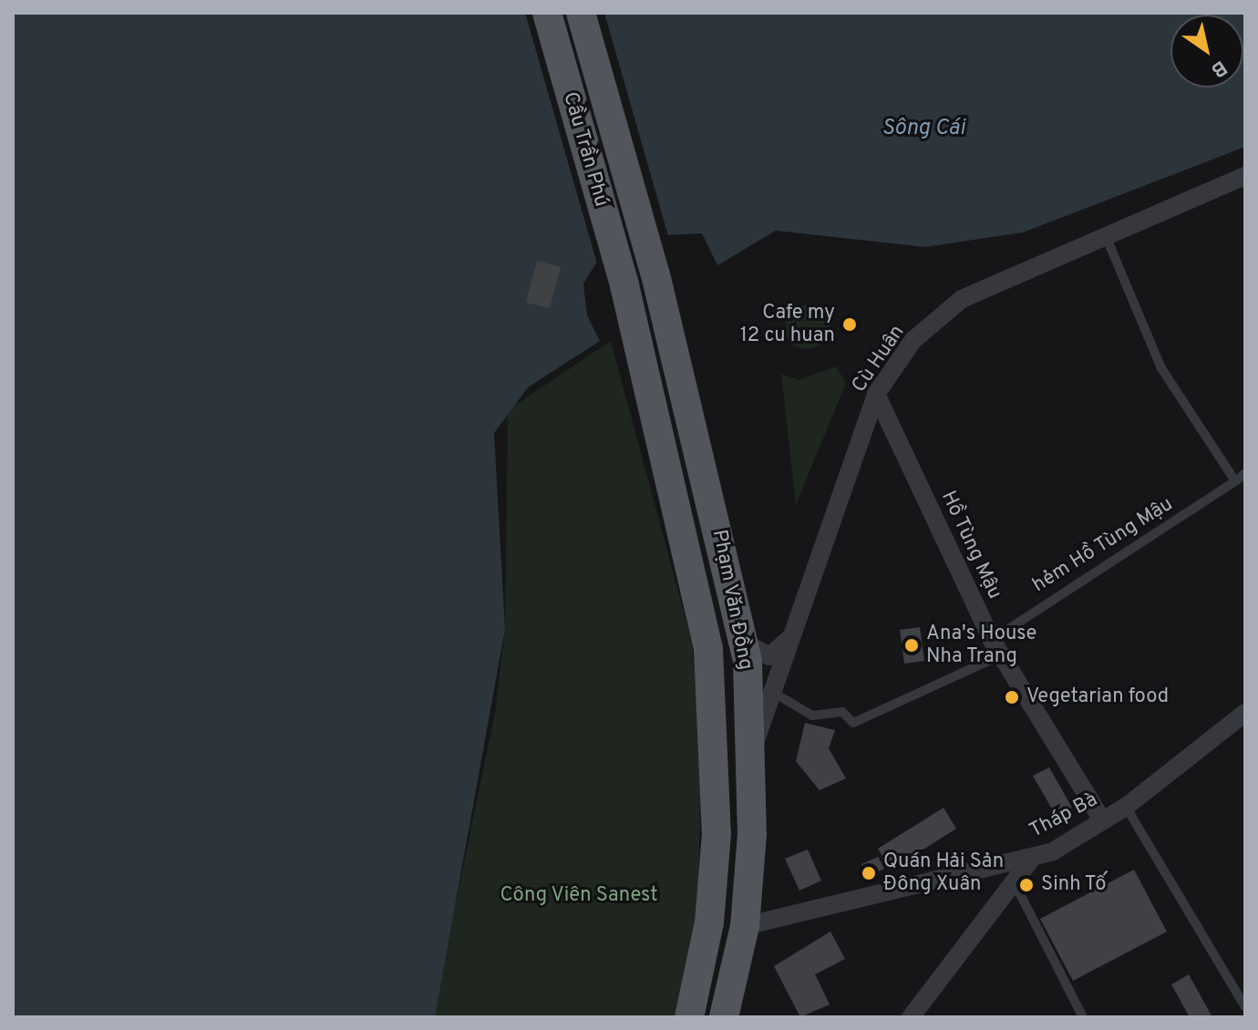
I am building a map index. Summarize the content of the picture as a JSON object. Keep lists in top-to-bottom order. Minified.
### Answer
{"streets":{"main road":["Cầu Trần Phú","Phạm Văn Đồng"],"street":["Cù Huân","Hồ Tùng Mậu","Tháp Bà"],"lane":["hẻm Hồ Tùng Mậu"]},"crossings":[["Cầu Trần Phú","Phạm Văn Đồng"],["Cù Huân","Hồ Tùng Mậu"],["Cù Huân","hẻm Hồ Tùng Mậu"],["Cù Huân","Phạm Văn Đồng"],["Hồ Tùng Mậu","hẻm Hồ Tùng Mậu"],["Hồ Tùng Mậu","Tháp Bà"],["Phạm Văn Đồng","Tháp Bà"]],"water":["Sông Cái"],"parks":["Công Viên Sanest"],"places":["Cafe my 12 cu huan","Ana's House Nha Trang","Vegetarian food","Quán Hải Sản Đông Xuân","Sinh Tố"],"north":"bottom right"}
